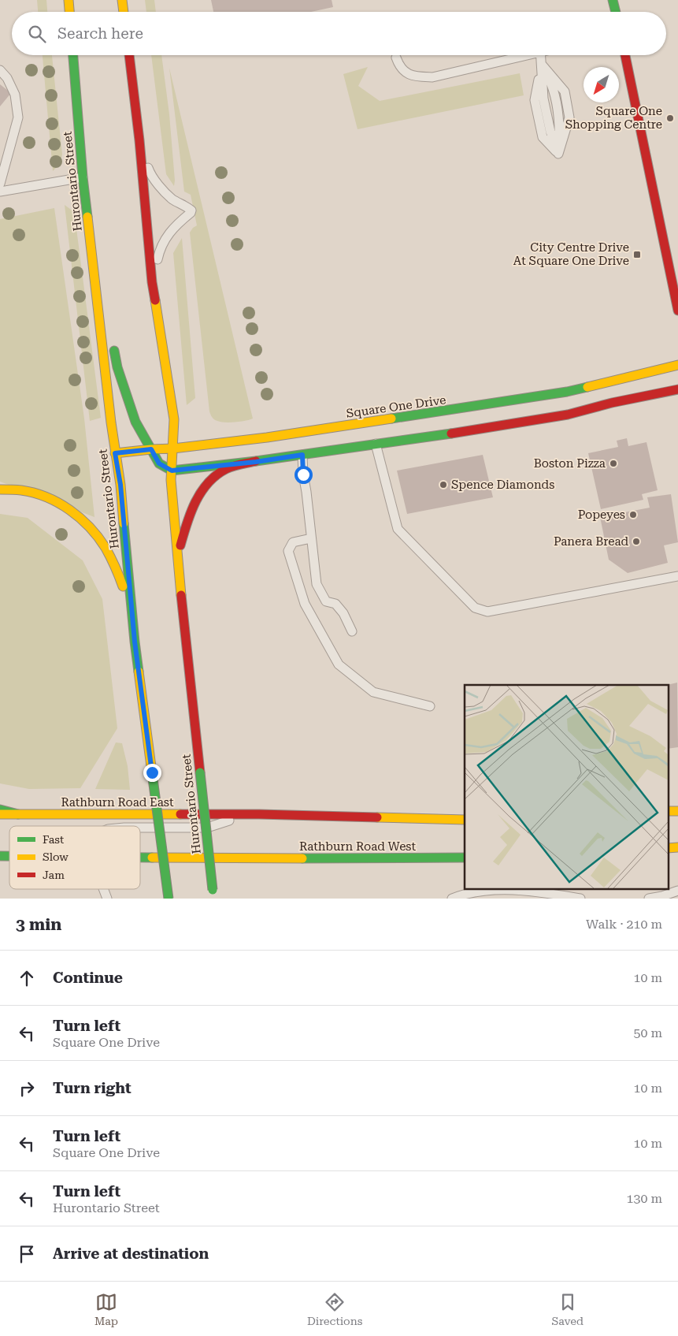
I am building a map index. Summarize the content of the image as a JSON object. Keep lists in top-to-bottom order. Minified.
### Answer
{"streets":{"main road":["Hurontario Street","Square One Drive","Rathburn Road East","Rathburn Road West"]},"crossings":[["Hurontario Street","Square One Drive"]],"places":{"other":["Square One Shopping Centre","Boston Pizza","Spence Diamonds","Popeyes","Panera Bread"],"transit":["City Centre Drive At Square One Drive"]},"legend":["Fast","Slow","Jam"],"north":"bottom left","page":{"search":"Search here","heading":["3 min","Walk · 210 m"],"list":[["Continue","10 m"],["Turn left","Square One Drive","50 m"],["Turn right","10 m"],["Turn left","Square One Drive","10 m"],["Turn left","Hurontario Street","130 m"],"Arrive at destination"],"nav":["Map","Directions","Saved"]}}
